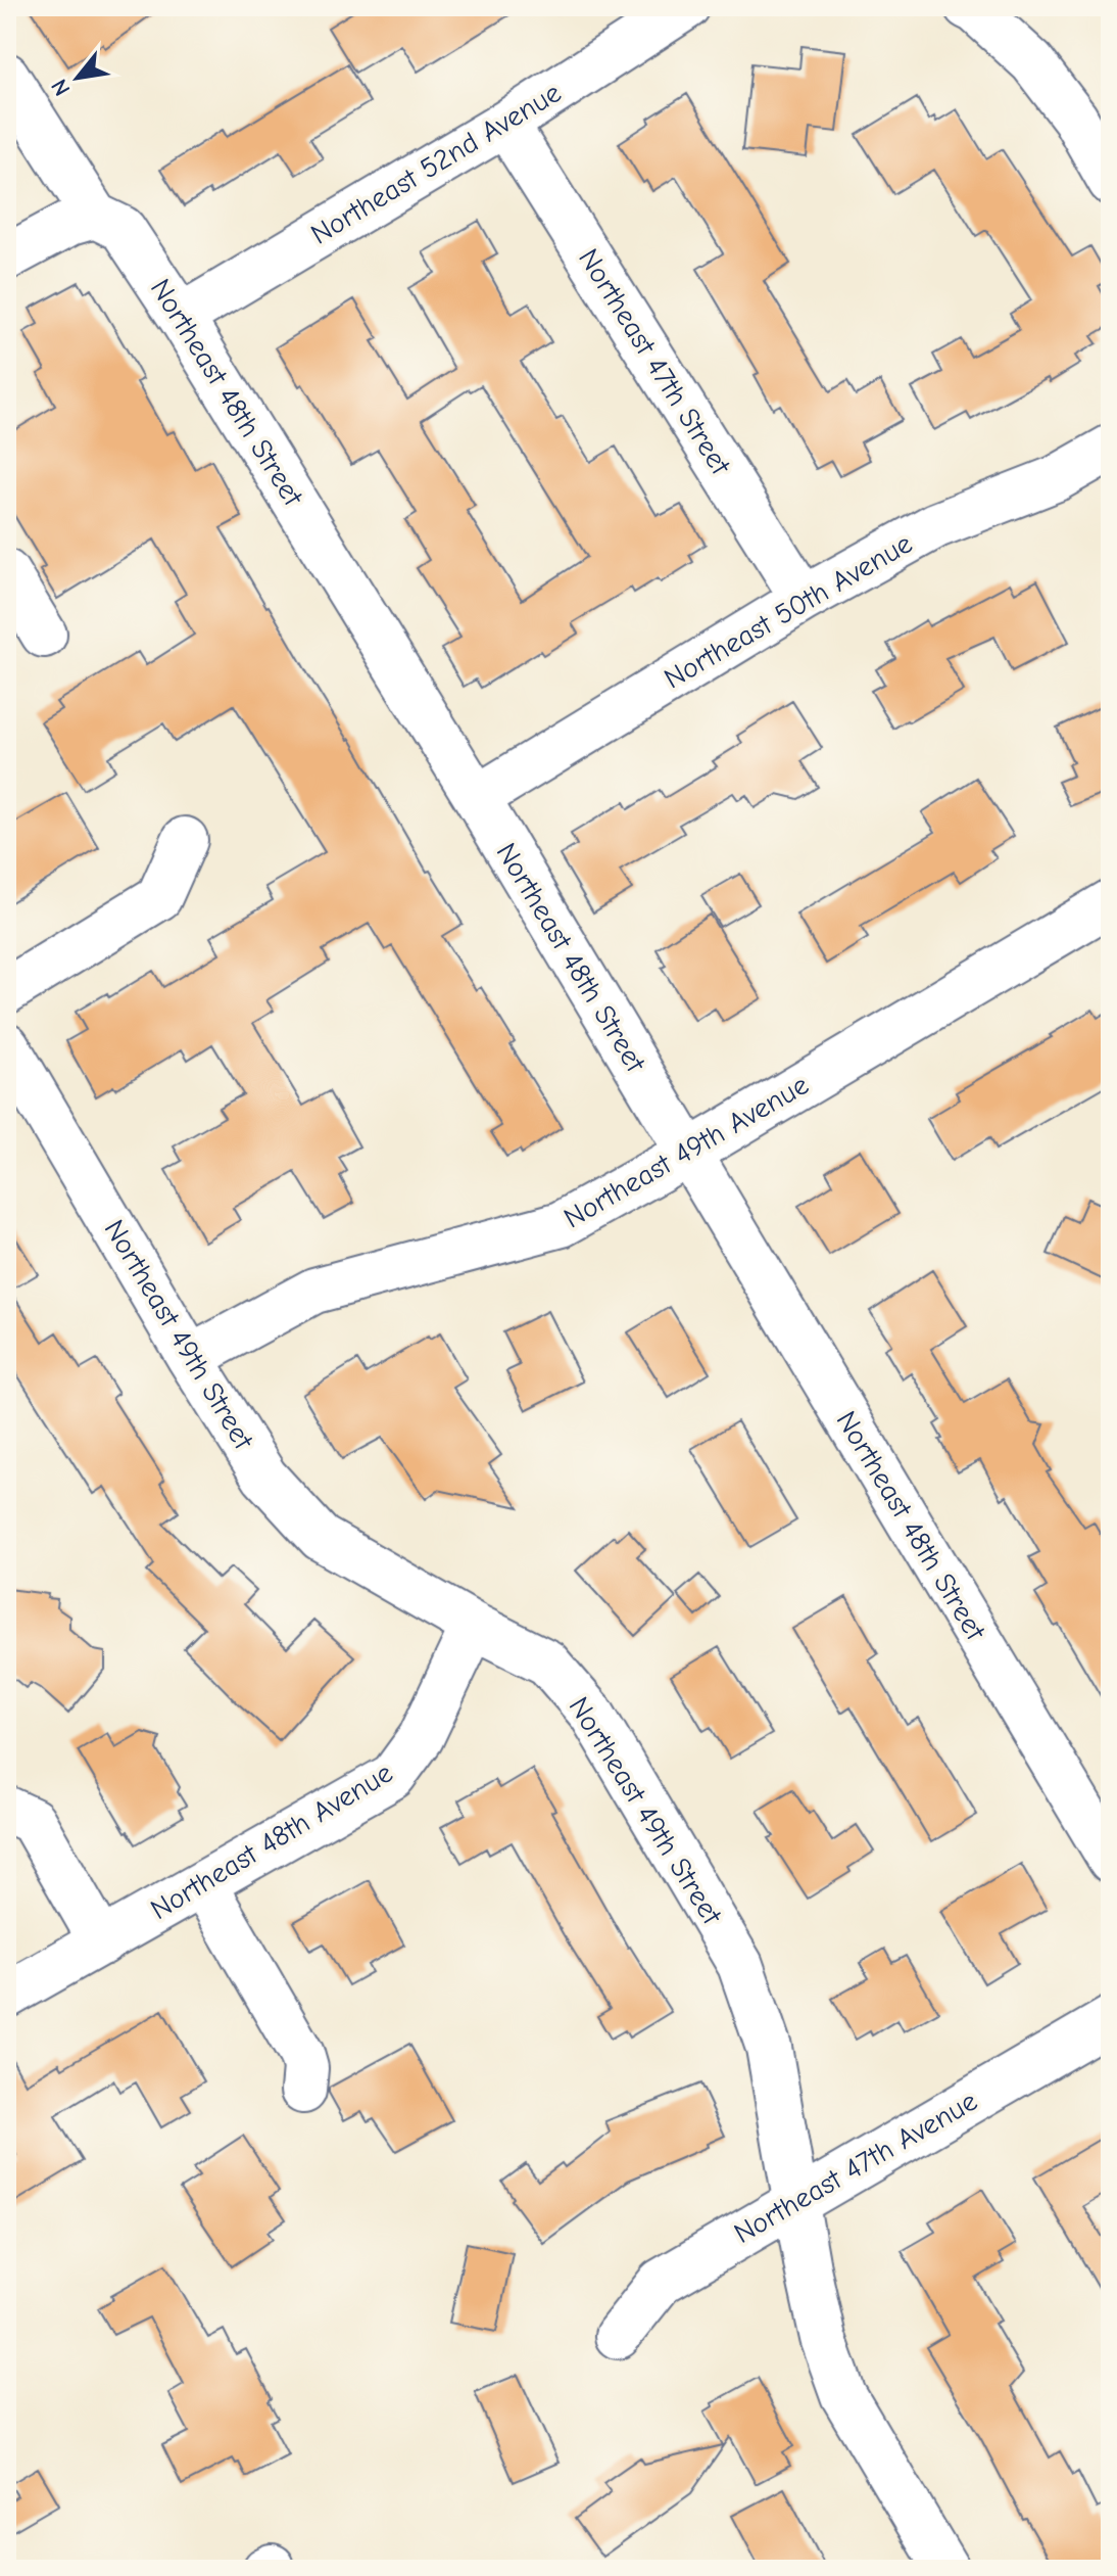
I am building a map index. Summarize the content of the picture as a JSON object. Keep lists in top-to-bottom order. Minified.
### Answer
{"streets":{"street":["Northeast 52nd Avenue","Northeast 47th Street","Northeast 48th Street","Northeast 50th Avenue","Northeast 49th Avenue","Northeast 49th Street","Northeast 48th Avenue","Northeast 47th Avenue"]},"crossings":[["Northeast 52nd Avenue","Northeast 47th Street"],["Northeast 52nd Avenue","Northeast 48th Street"],["Northeast 47th Street","Northeast 50th Avenue"],["Northeast 48th Street","Northeast 50th Avenue"],["Northeast 48th Street","Northeast 49th Avenue"],["Northeast 49th Avenue","Northeast 49th Street"],["Northeast 49th Street","Northeast 48th Avenue"],["Northeast 49th Street","Northeast 47th Avenue"]],"north":"bottom left"}
